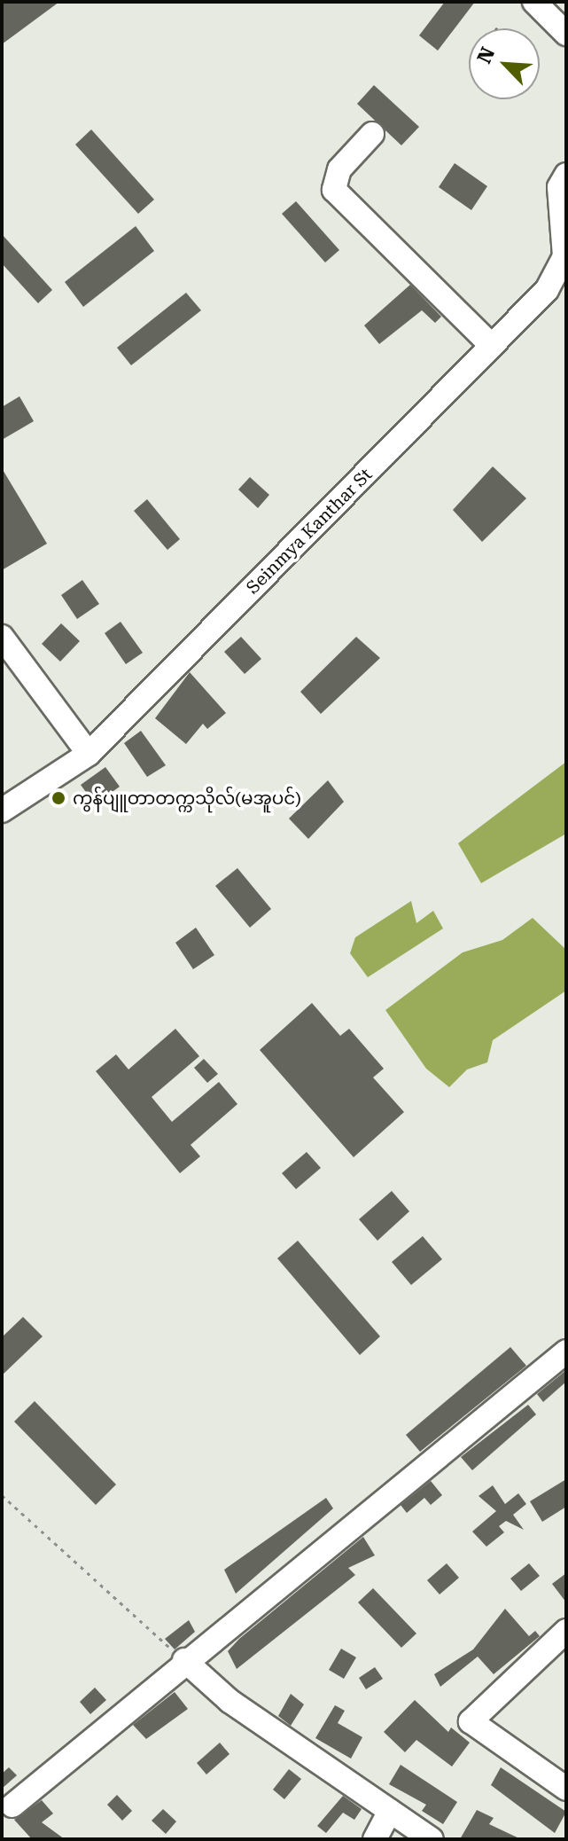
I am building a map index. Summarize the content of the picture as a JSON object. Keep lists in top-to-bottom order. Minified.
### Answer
{"streets":{"street":["Seinmya Kanthar St"]},"places":["ကွန်ပျူတာတက္ကသိုလ်(မအူပင်)"],"north":"top left"}
